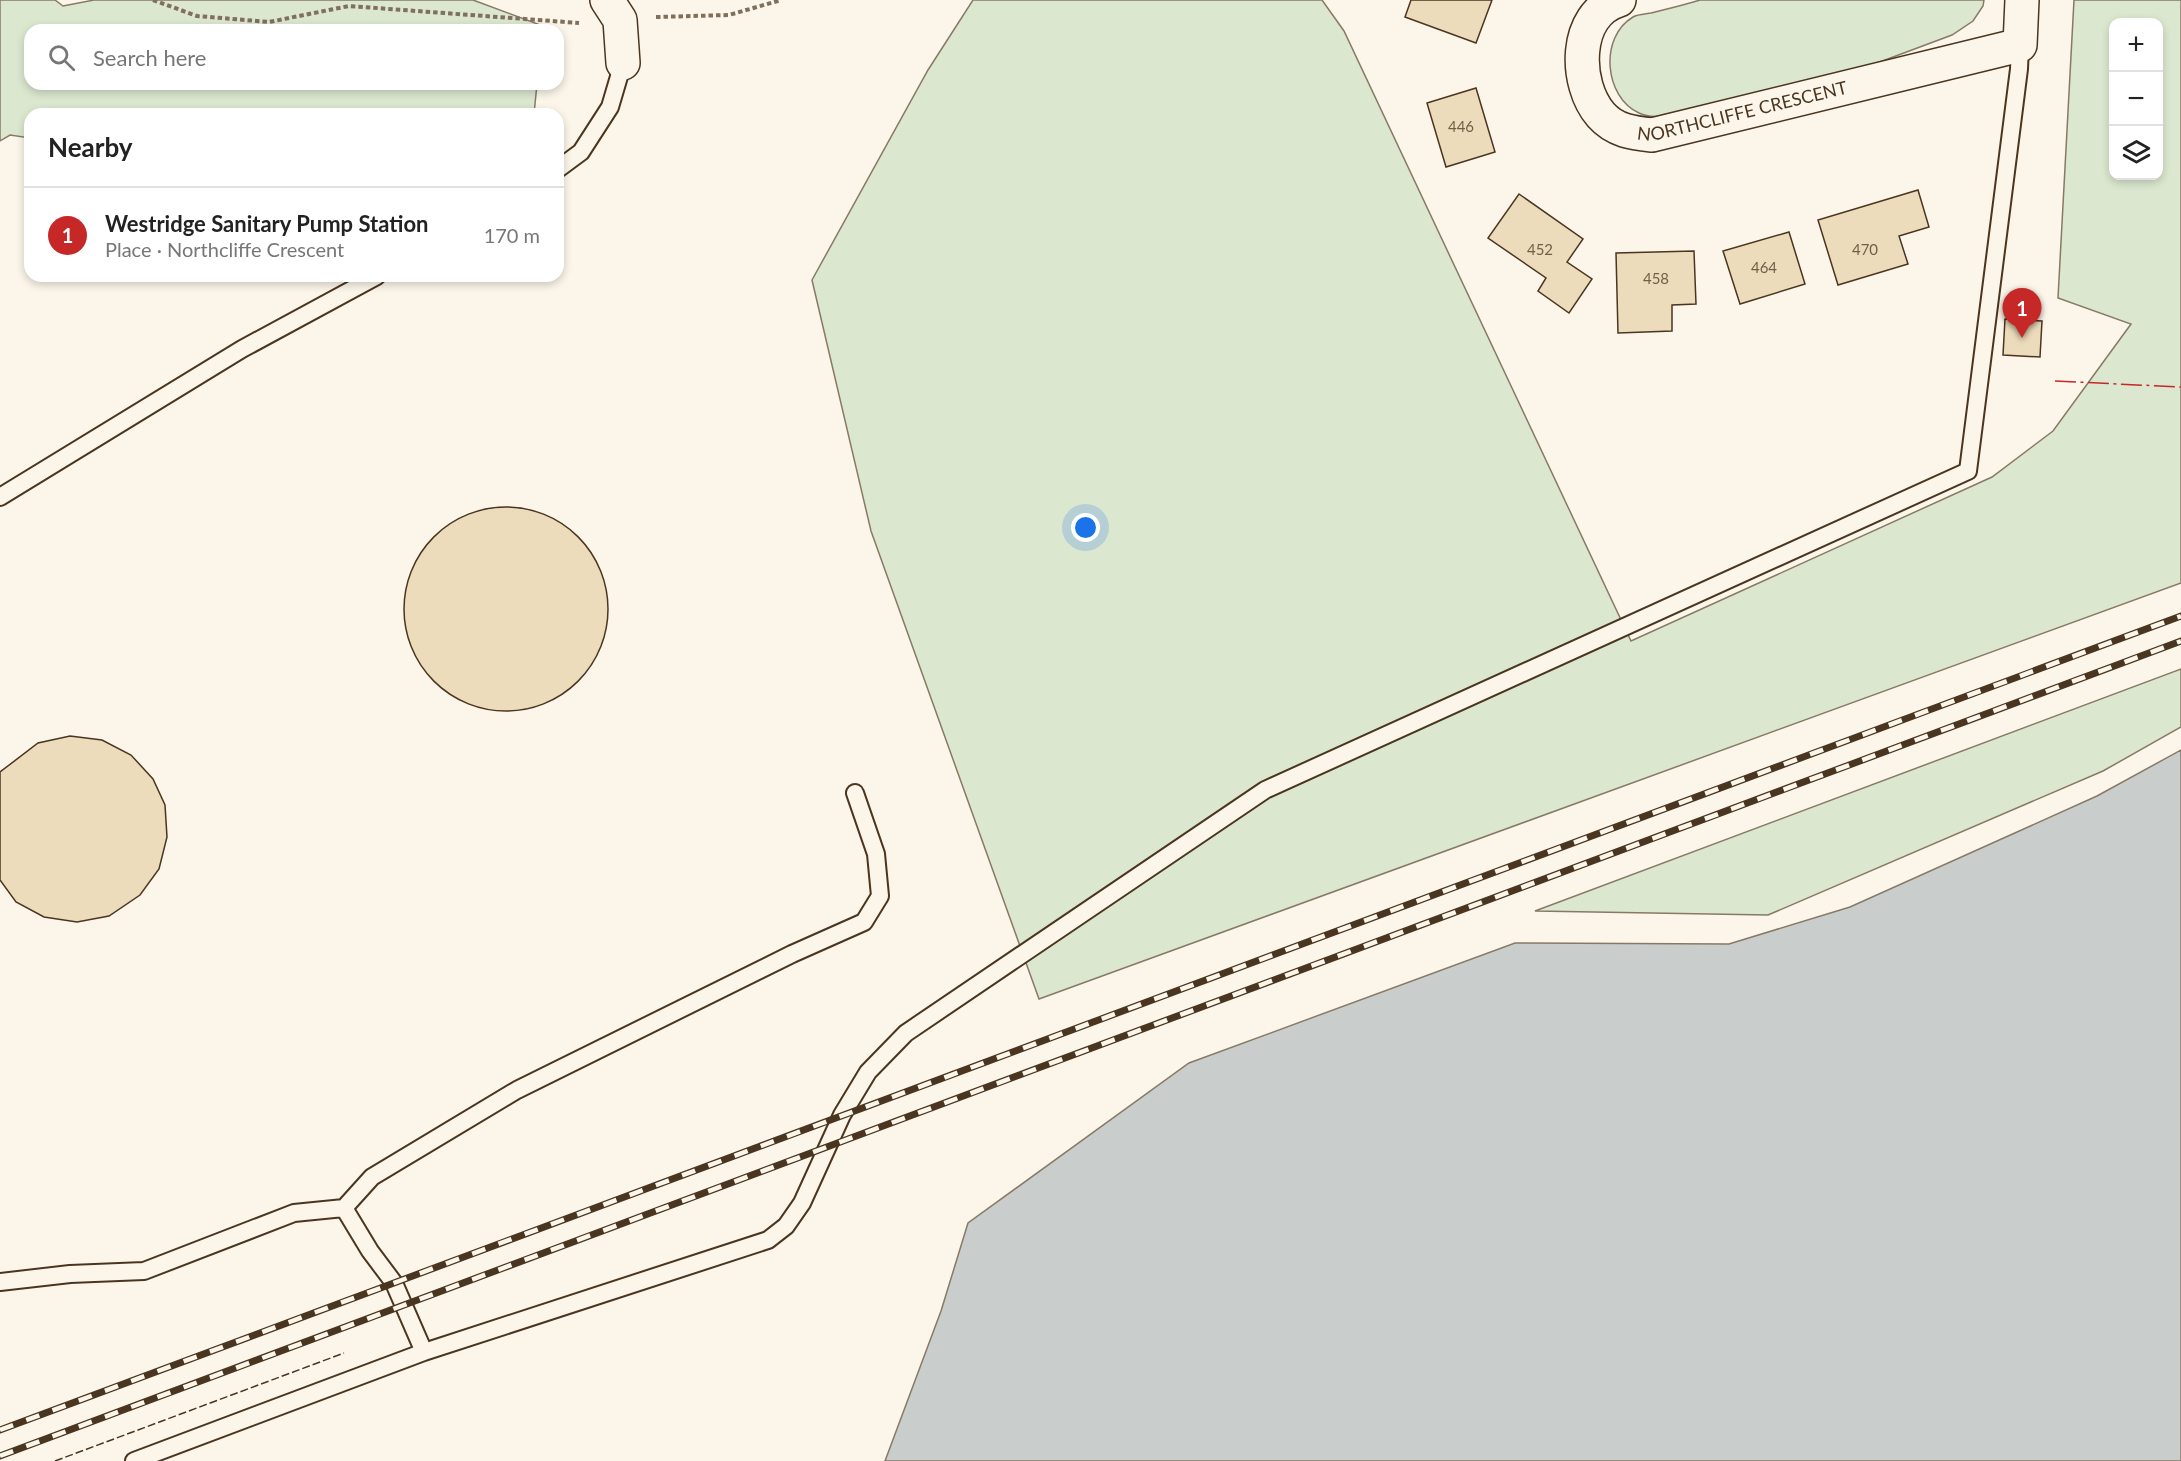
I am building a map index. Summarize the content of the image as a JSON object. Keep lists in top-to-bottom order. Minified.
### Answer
{"streets":{"street":["NORTHCLIFFE CRESCENT"]},"house_numbers":["446","452","470","464","458"],"page":{"map_buttons":["+","−"],"search":"Search here","heading":"Nearby","list":[{"mark":"1","name":"Westridge Sanitary Pump Station","note":"Place · Northcliffe Crescent","value":"170 m"}],"pins":"1"}}
